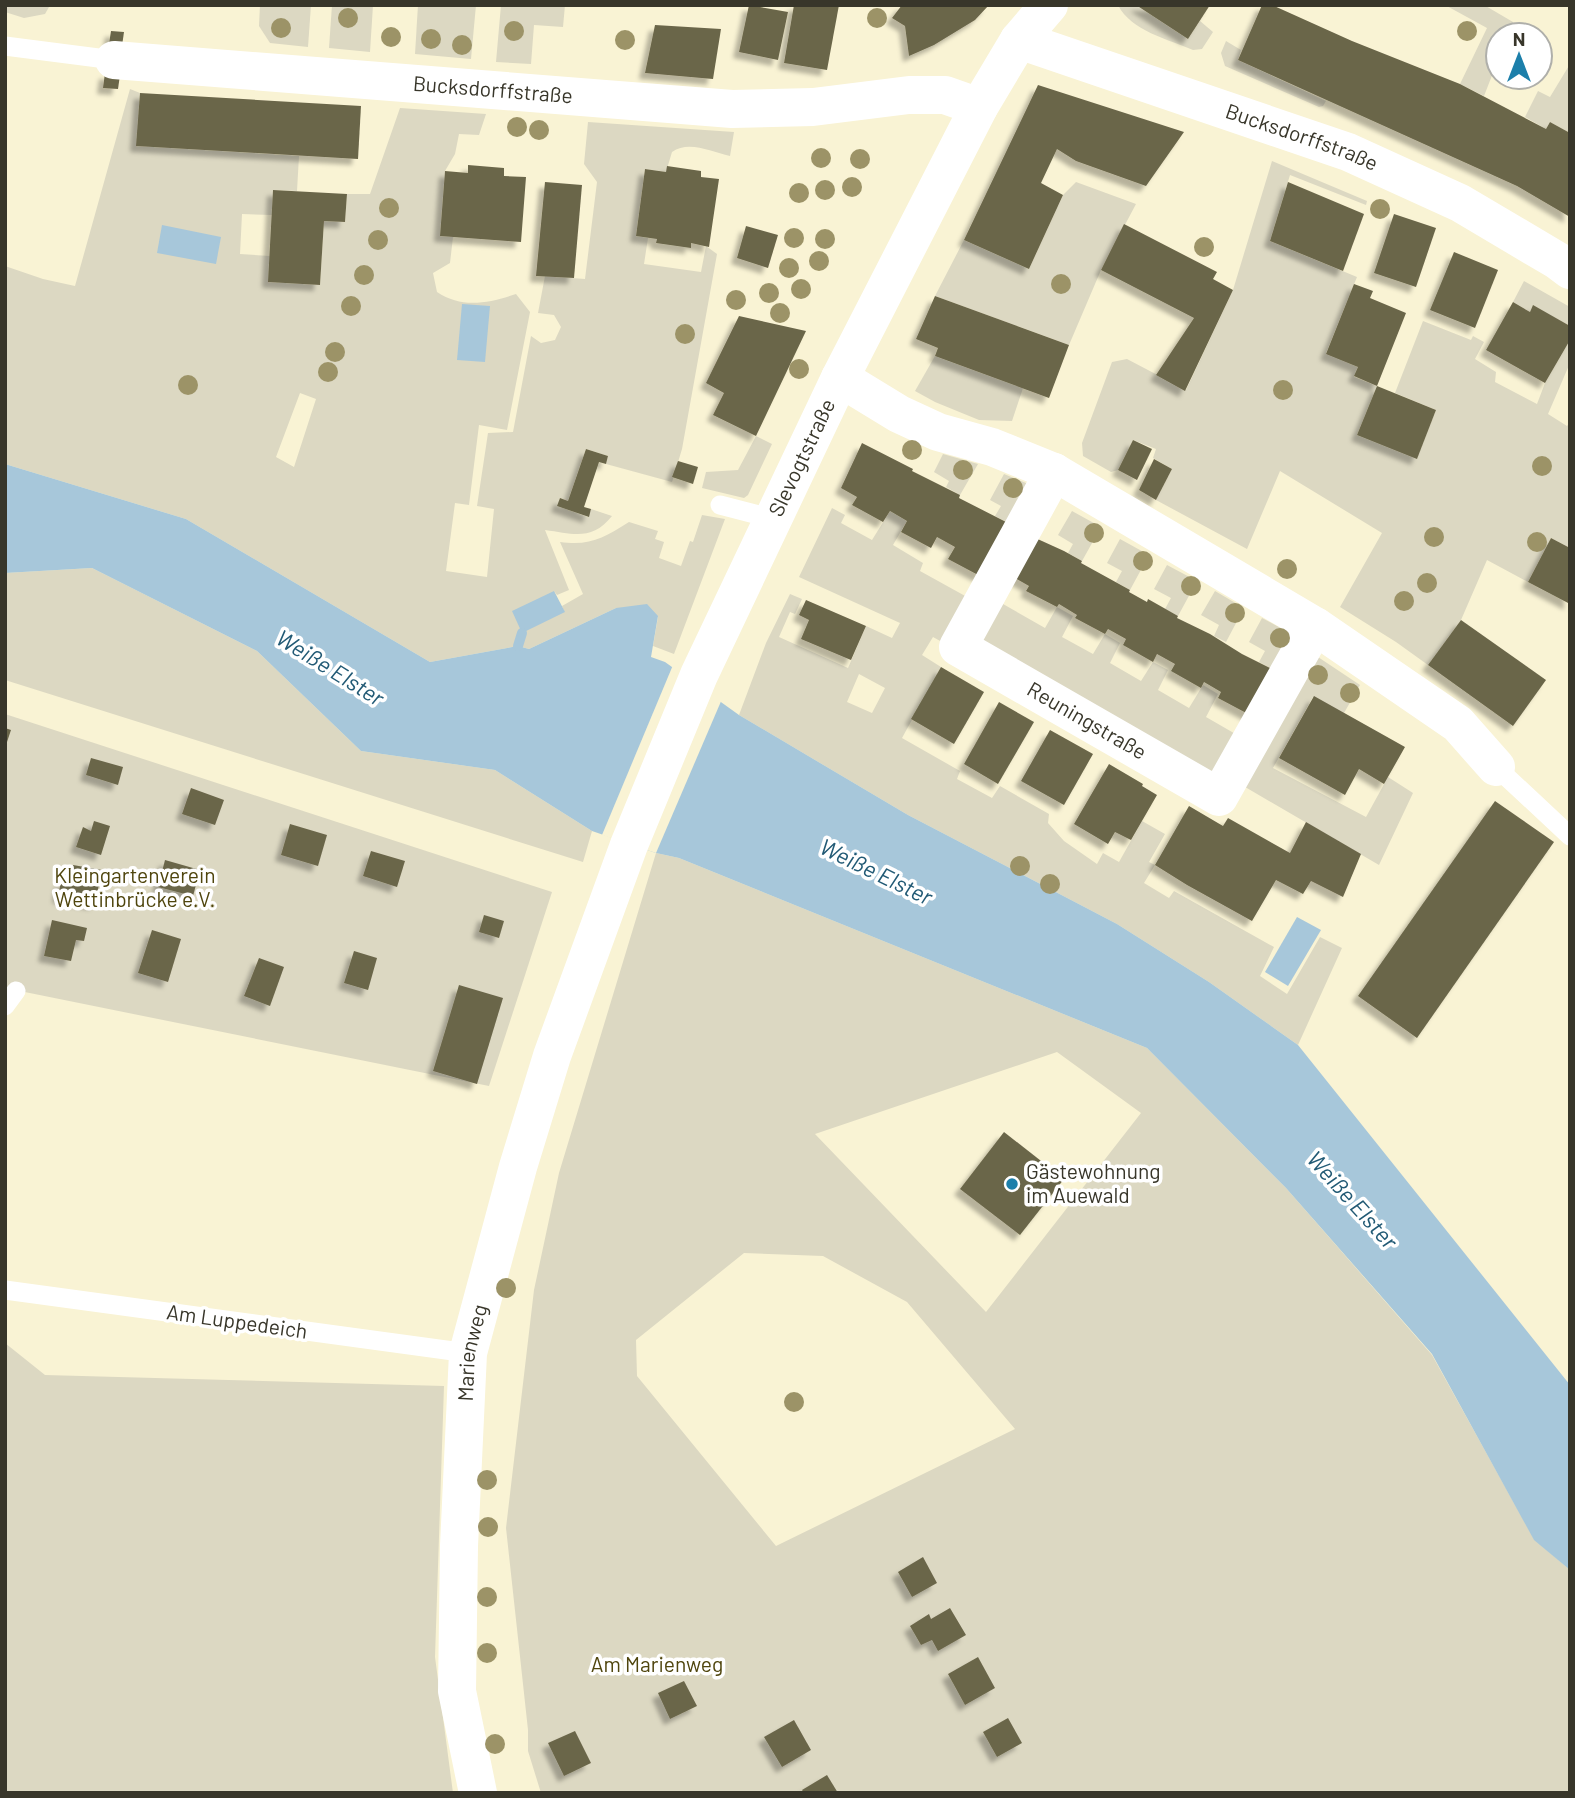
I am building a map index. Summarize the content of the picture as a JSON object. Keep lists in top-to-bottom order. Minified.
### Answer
{"streets":{"street":["Bucksdorffstraße","Slevogtstraße","Reuningstraße","Marienweg"],"lane":["Am Luppedeich"]},"crossings":[["Bucksdorffstraße","Slevogtstraße"],["Slevogtstraße","Marienweg"],["Am Luppedeich","Marienweg"]],"water":["Weiße Elster"],"parks":["Kleingartenverein Wettinbrücke e.V.","Am Marienweg"],"places":["Gästewohnung im Auewald"],"north":"top"}
